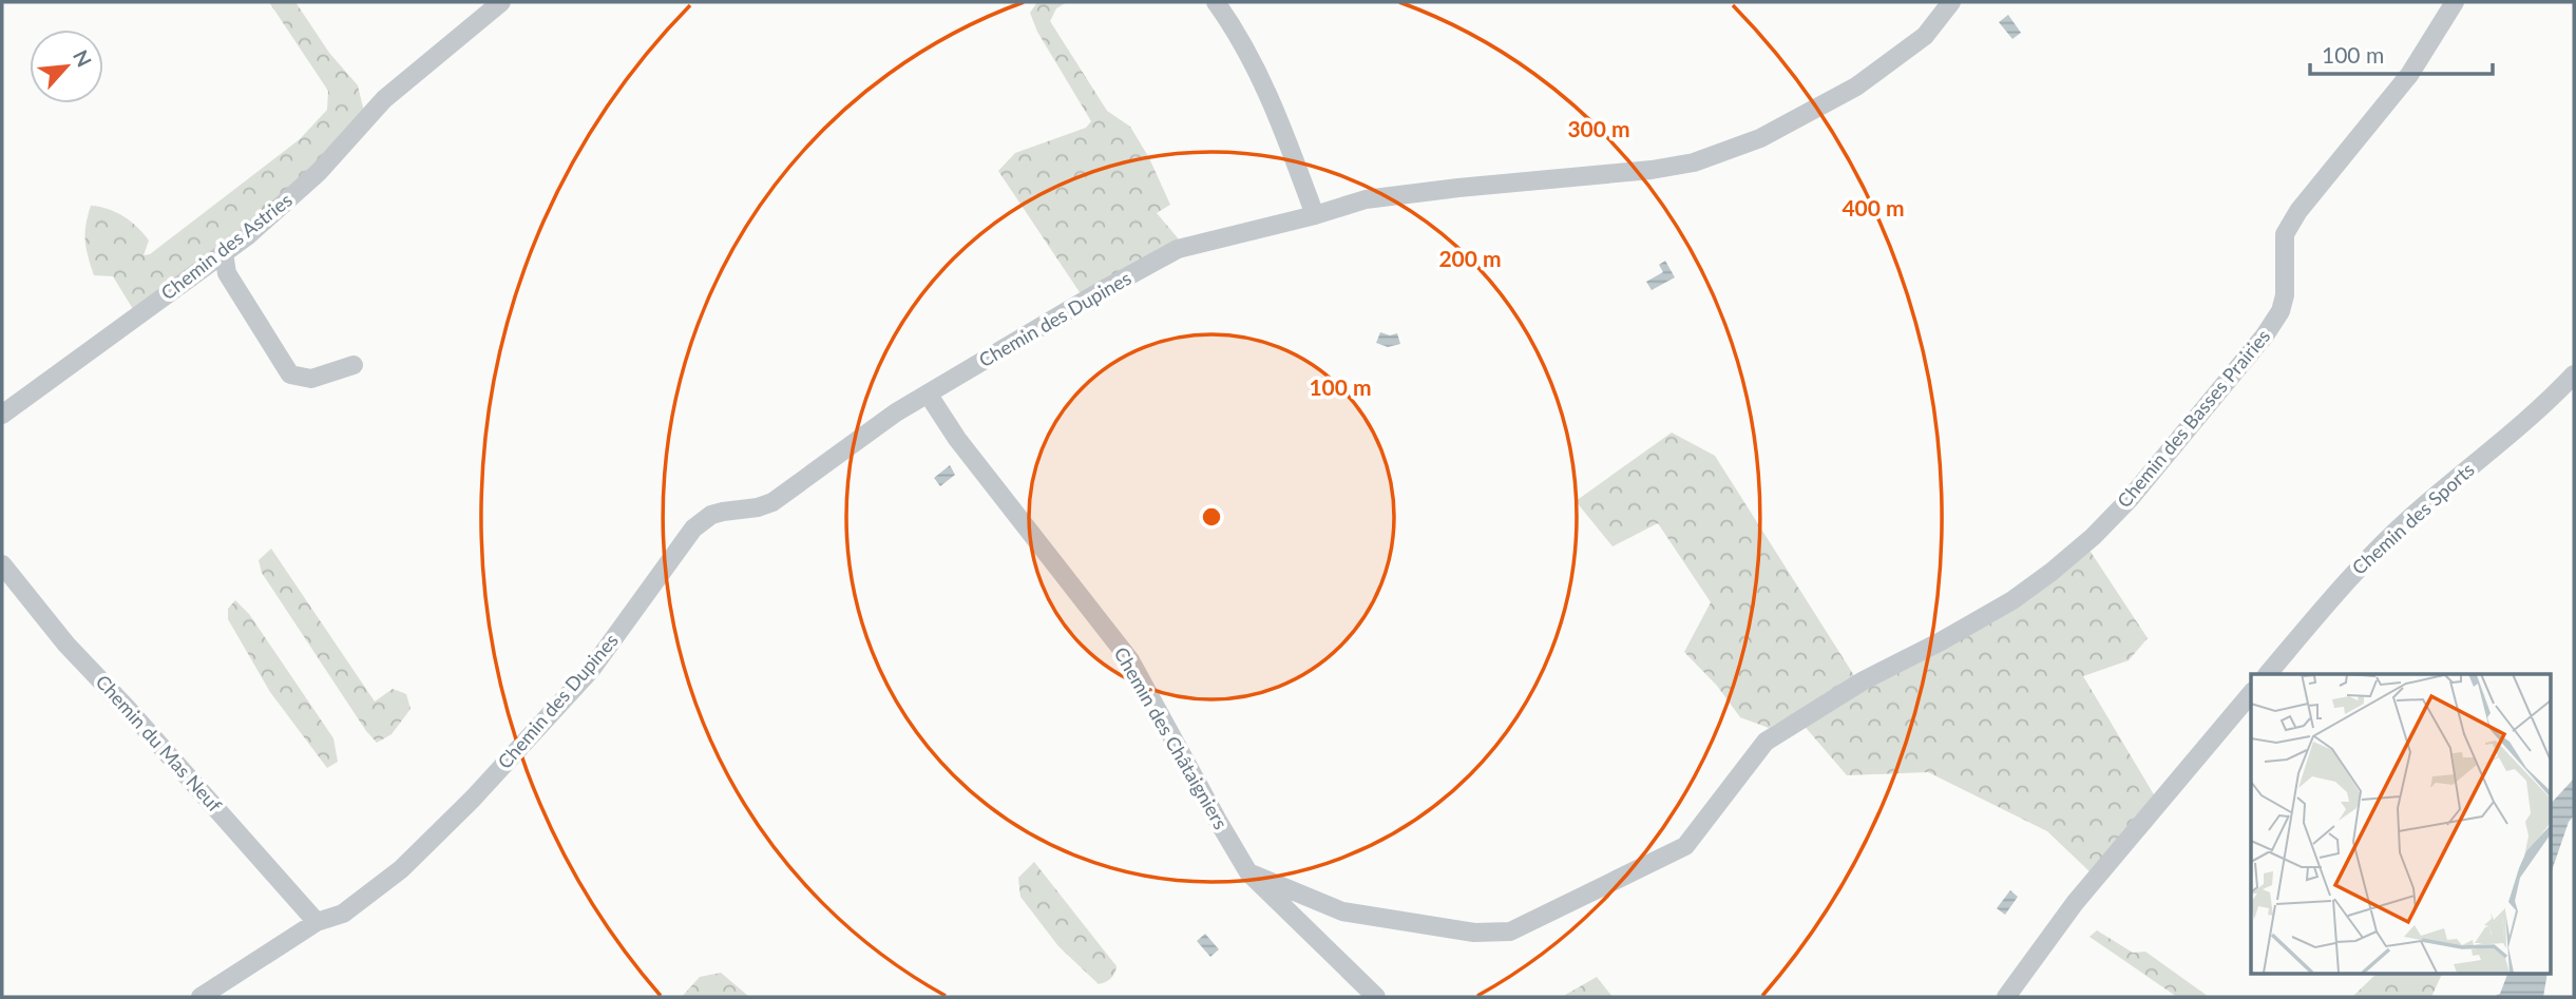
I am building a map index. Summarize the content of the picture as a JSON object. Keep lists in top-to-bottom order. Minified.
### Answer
{"streets":{"street":["Chemin des Astries","Chemin des Dupines","Chemin des Basses Prairies","Chemin des Sports","Chemin des Châtaigniers","Chemin du Mas Neuf"]},"crossings":[["Chemin des Dupines","Chemin des Châtaigniers"],["Chemin des Dupines","Chemin du Mas Neuf"],["Chemin des Basses Prairies","Chemin des Châtaigniers"]],"scale_bar":"100 m","north":"top right","rings":["300 m","400 m","200 m","100 m"]}
